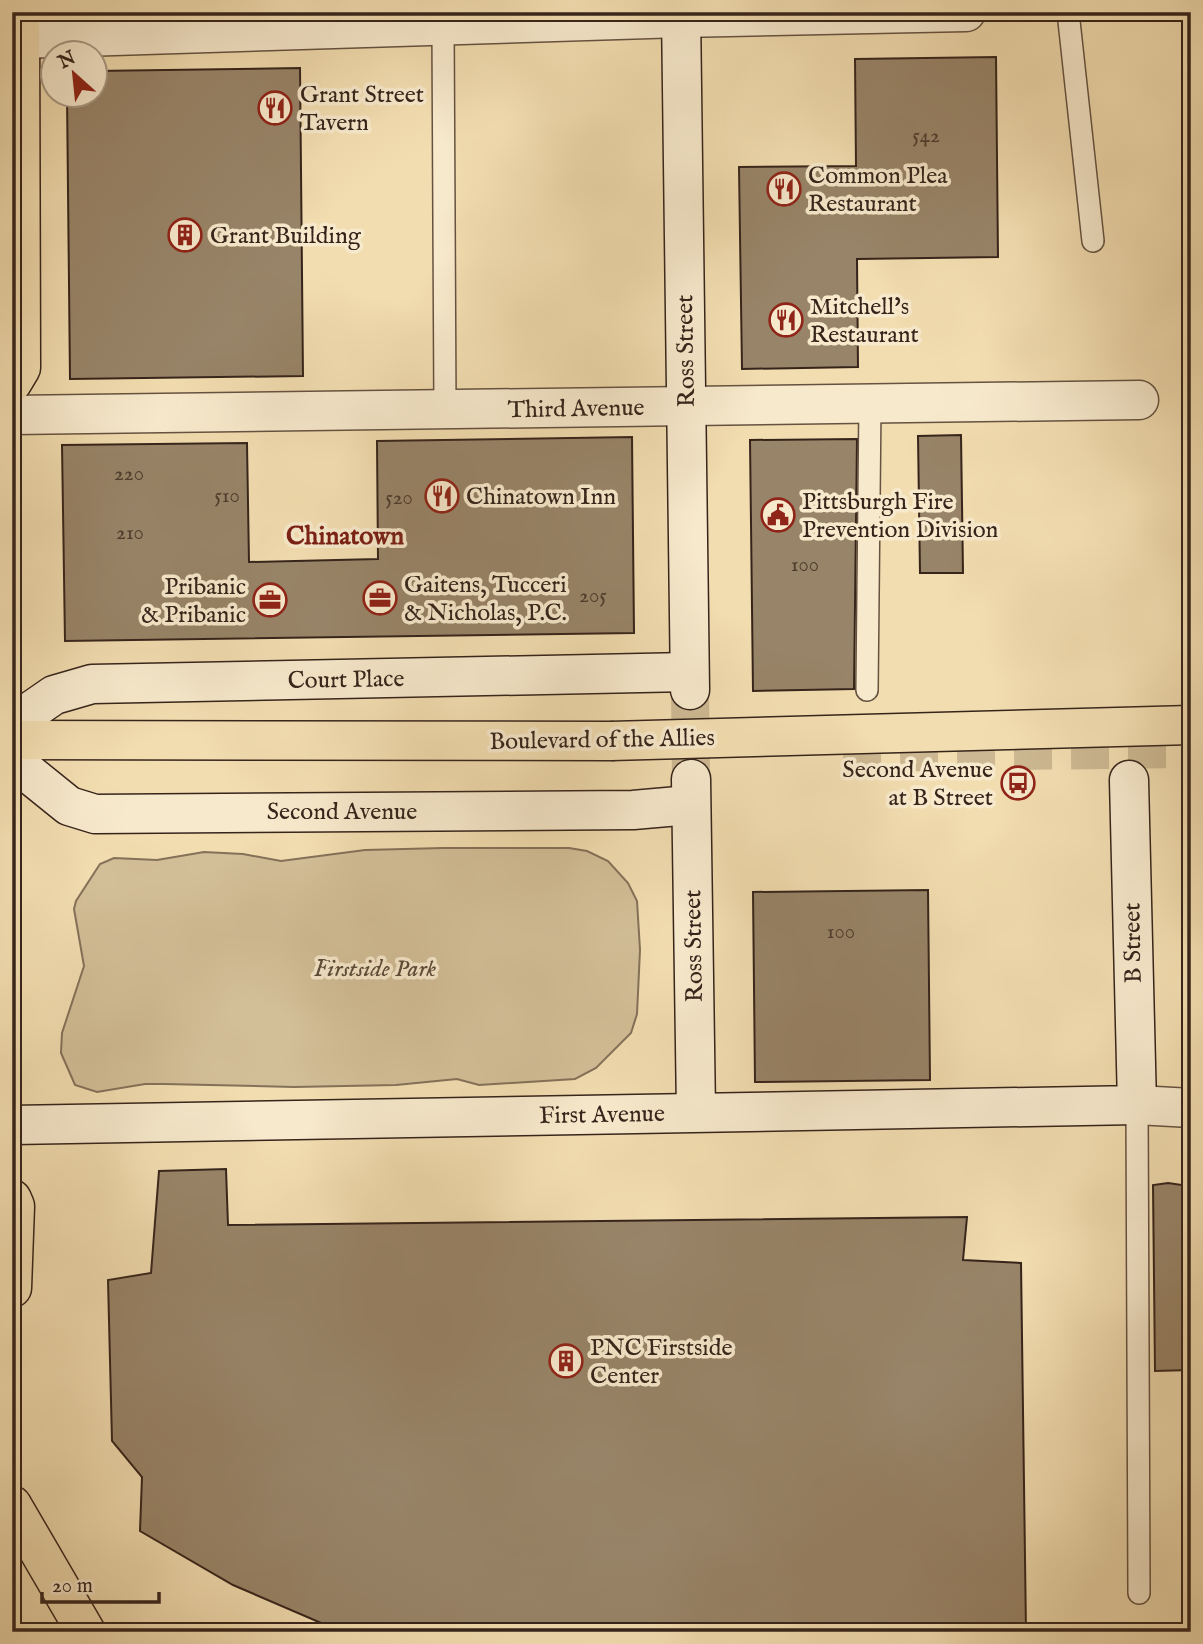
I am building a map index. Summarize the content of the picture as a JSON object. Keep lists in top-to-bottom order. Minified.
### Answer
{"streets":{"main road":["Ross Street","Third Avenue","Court Place","Boulevard of the Allies","Second Avenue","B Street","First Avenue"]},"crossings":[["Ross Street","Third Avenue"],["Ross Street","Court Place"],["Ross Street","Second Avenue"],["Ross Street","First Avenue"],["B Street","First Avenue"]],"districts":["Chinatown"],"parks":["Firstside Park"],"places":{"restaurant":["Grant Street Tavern","Common Plea Restaurant","Mitchell's Restaurant","Chinatown Inn"],"building":["Grant Building","PNC Firstside Center"],"public building":["Pittsburgh Fire Prevention Division"],"office":["Gaitens, Tucceri & Nicholas, P.C.","Pribanic & Pribanic"],"bus stop":["Second Avenue at B Street"]},"house_numbers":["542","220","510","520","210","100","205","100"],"scale_bar":"20 m","north":"top left"}
